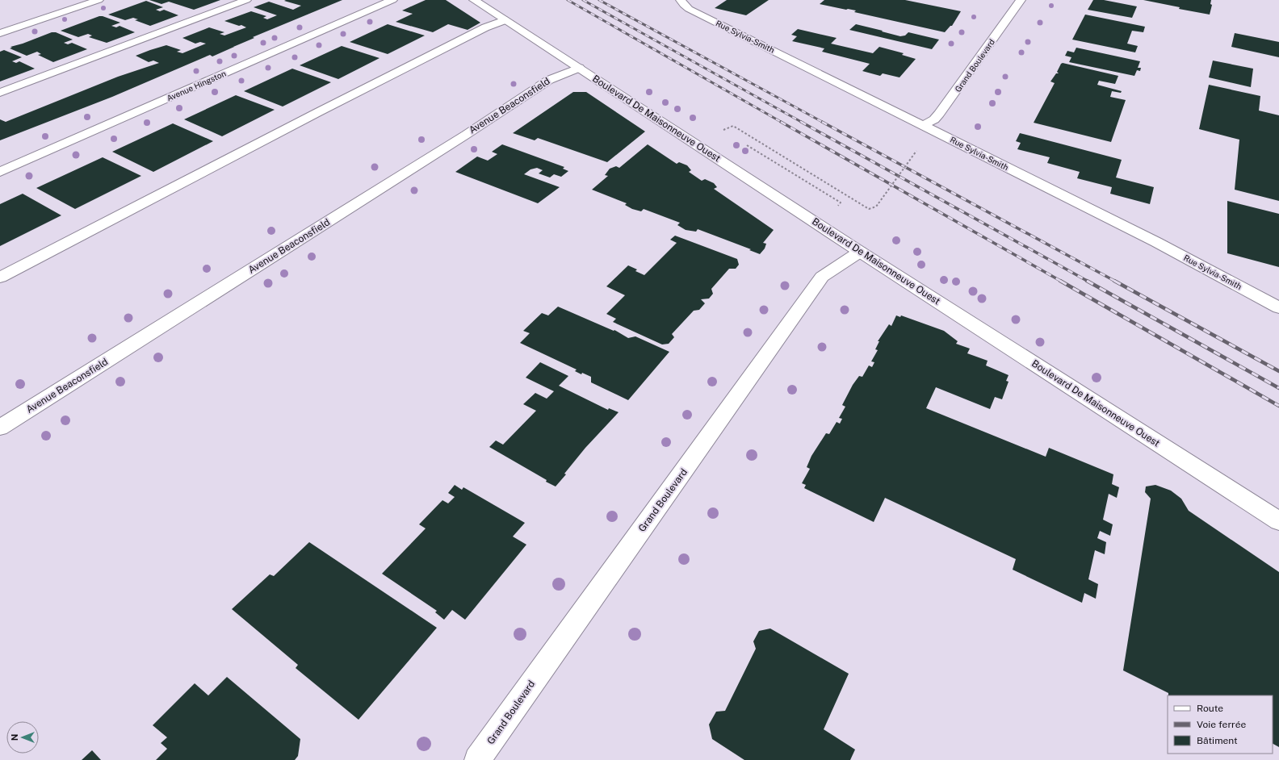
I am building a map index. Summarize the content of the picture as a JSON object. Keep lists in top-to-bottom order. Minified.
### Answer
{"streets":{"street":["Rue Sylvia-Smith","Grand Boulevard","Avenue Hingston","Avenue Beaconsfield","Boulevard De Maisonneuve Ouest"]},"crossings":[["Rue Sylvia-Smith","Grand Boulevard"],["Grand Boulevard","Boulevard De Maisonneuve Ouest"],["Avenue Beaconsfield","Boulevard De Maisonneuve Ouest"]],"legend":["Route","Voie ferrée","Bâtiment"],"north":"left"}
